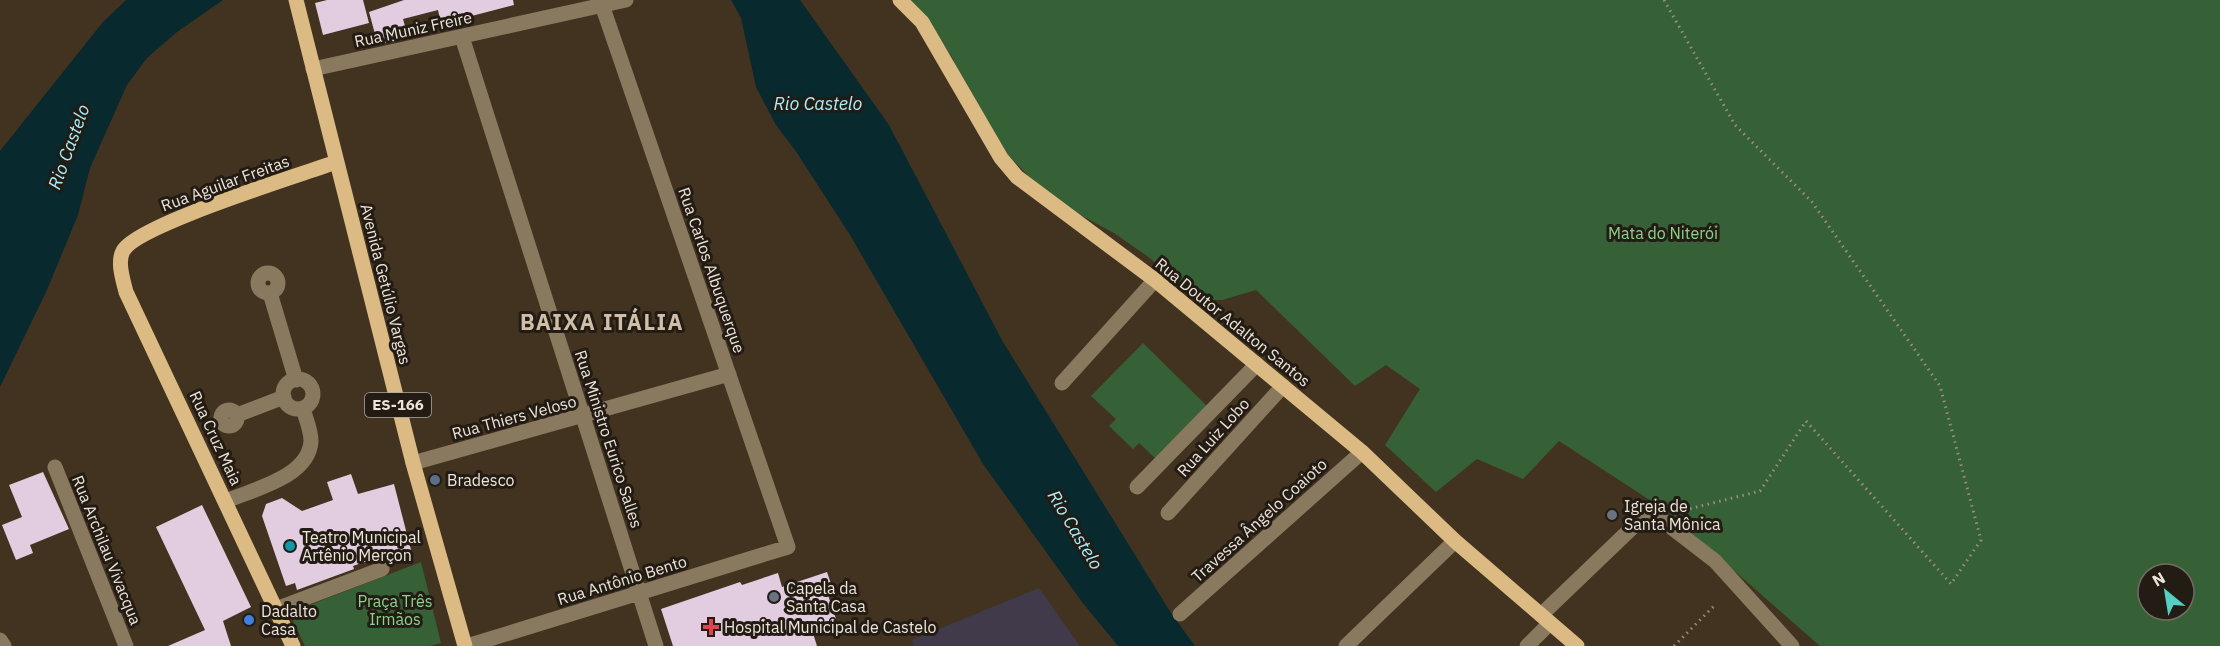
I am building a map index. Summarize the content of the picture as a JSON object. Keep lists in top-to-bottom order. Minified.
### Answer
{"streets":{"main road":["Rua Aguilar Freitas","Avenida Getúlio Vargas","Rua Doutor Adalton Santos","ES-166","Rua Cruz Maia"],"street":["Rua Muniz Freire","Rua Carlos Albuquerque","Rua Thiers Veloso","Rua Luiz Lobo","Rua Ministro Eurico Salles","Travessa Ângelo Coaioto","Rua Archilau Vivacqua","Rua Antônio Bento"]},"crossings":[["Rua Muniz Freire","Rua Carlos Albuquerque"],["Rua Muniz Freire","Avenida Getúlio Vargas"],["Rua Muniz Freire","Rua Ministro Eurico Salles"],["Rua Aguilar Freitas","Avenida Getúlio Vargas"],["Rua Aguilar Freitas","Rua Cruz Maia"],["Rua Carlos Albuquerque","Rua Thiers Veloso"],["Rua Carlos Albuquerque","Rua Antônio Bento"],["Avenida Getúlio Vargas","Rua Thiers Veloso"],["Avenida Getúlio Vargas","Rua Antônio Bento"],["Rua Doutor Adalton Santos","Rua Luiz Lobo"],["Rua Doutor Adalton Santos","Travessa Ângelo Coaioto"],["Rua Thiers Veloso","Rua Ministro Eurico Salles"],["Rua Ministro Eurico Salles","Rua Antônio Bento"]],"districts":["BAIXA ITÁLIA"],"water":["Rio Castelo"],"parks":["Mata do Niterói","Praça Três Irmãos"],"places":{"other":["Bradesco","Igreja de Santa Mônica","Teatro Municipal Artênio Merçon","Capela da Santa Casa","Dadalto Casa"],"health":["Hospital Municipal de Castelo"]},"north":"top left"}
